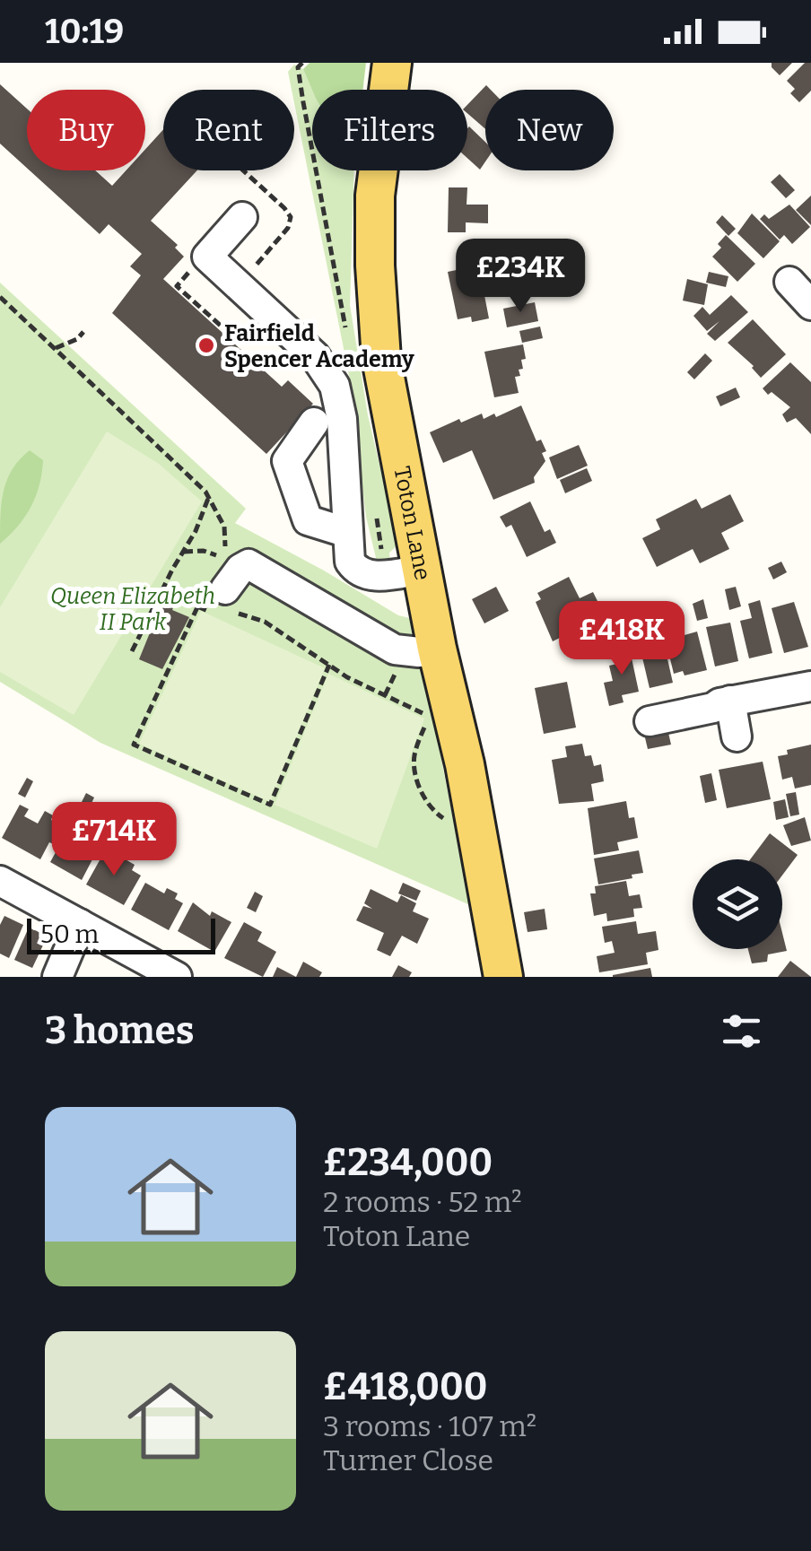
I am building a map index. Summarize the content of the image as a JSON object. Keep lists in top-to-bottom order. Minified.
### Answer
{"streets":{"main road":["Toton Lane"]},"parks":["Queen Elizabeth II Park"],"places":["Fairfield Spencer Academy"],"scale_bar":"50 m","page":{"status":"10:19","chip":["Buy","Rent","Filters","New"],"price":["£234K","£418K","£714K"],"scale":"50 m","heading":"3 homes","list":[{"name":"£234,000","note":"2 rooms · 52 m² · Toton Lane"},{"name":"£418,000","note":"3 rooms · 107 m² · Turner Close"}]}}
